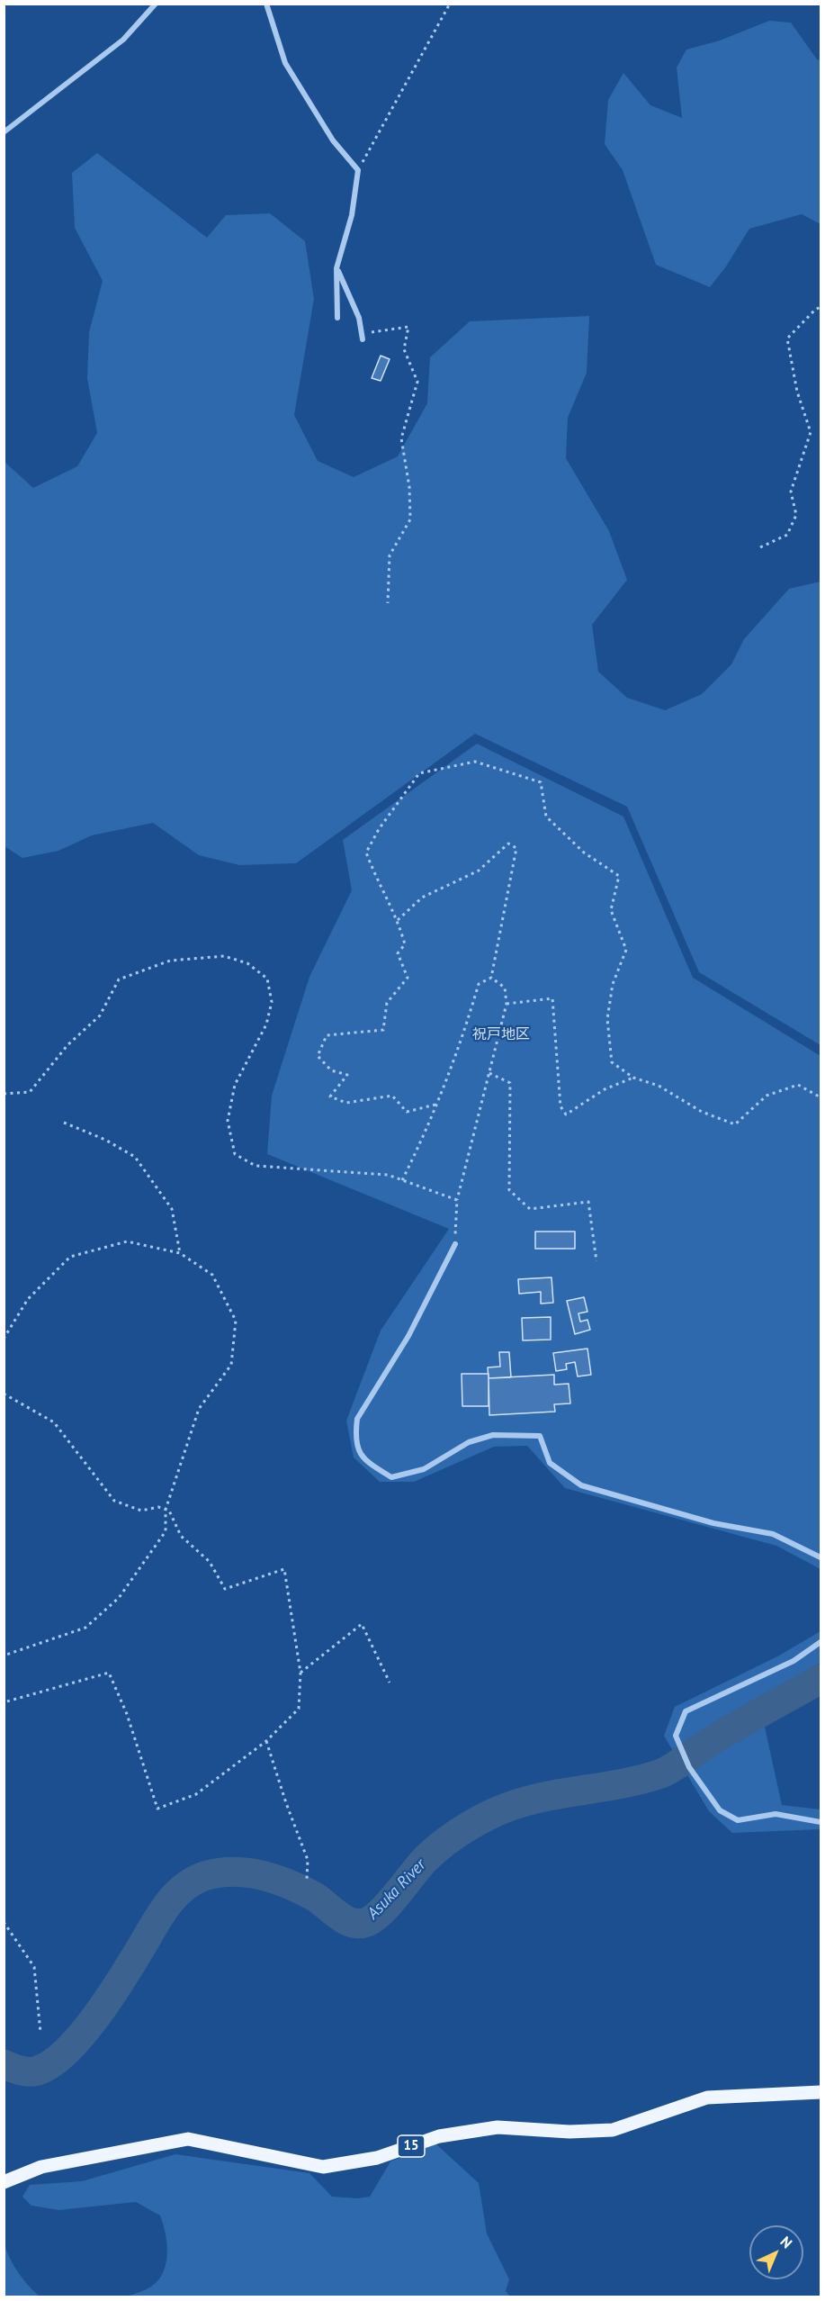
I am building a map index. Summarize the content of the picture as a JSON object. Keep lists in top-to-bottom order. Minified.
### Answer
{"streets":{"main road":["15"]},"water":["Asuka River"],"parks":["祝戸地区"],"north":"top right"}
